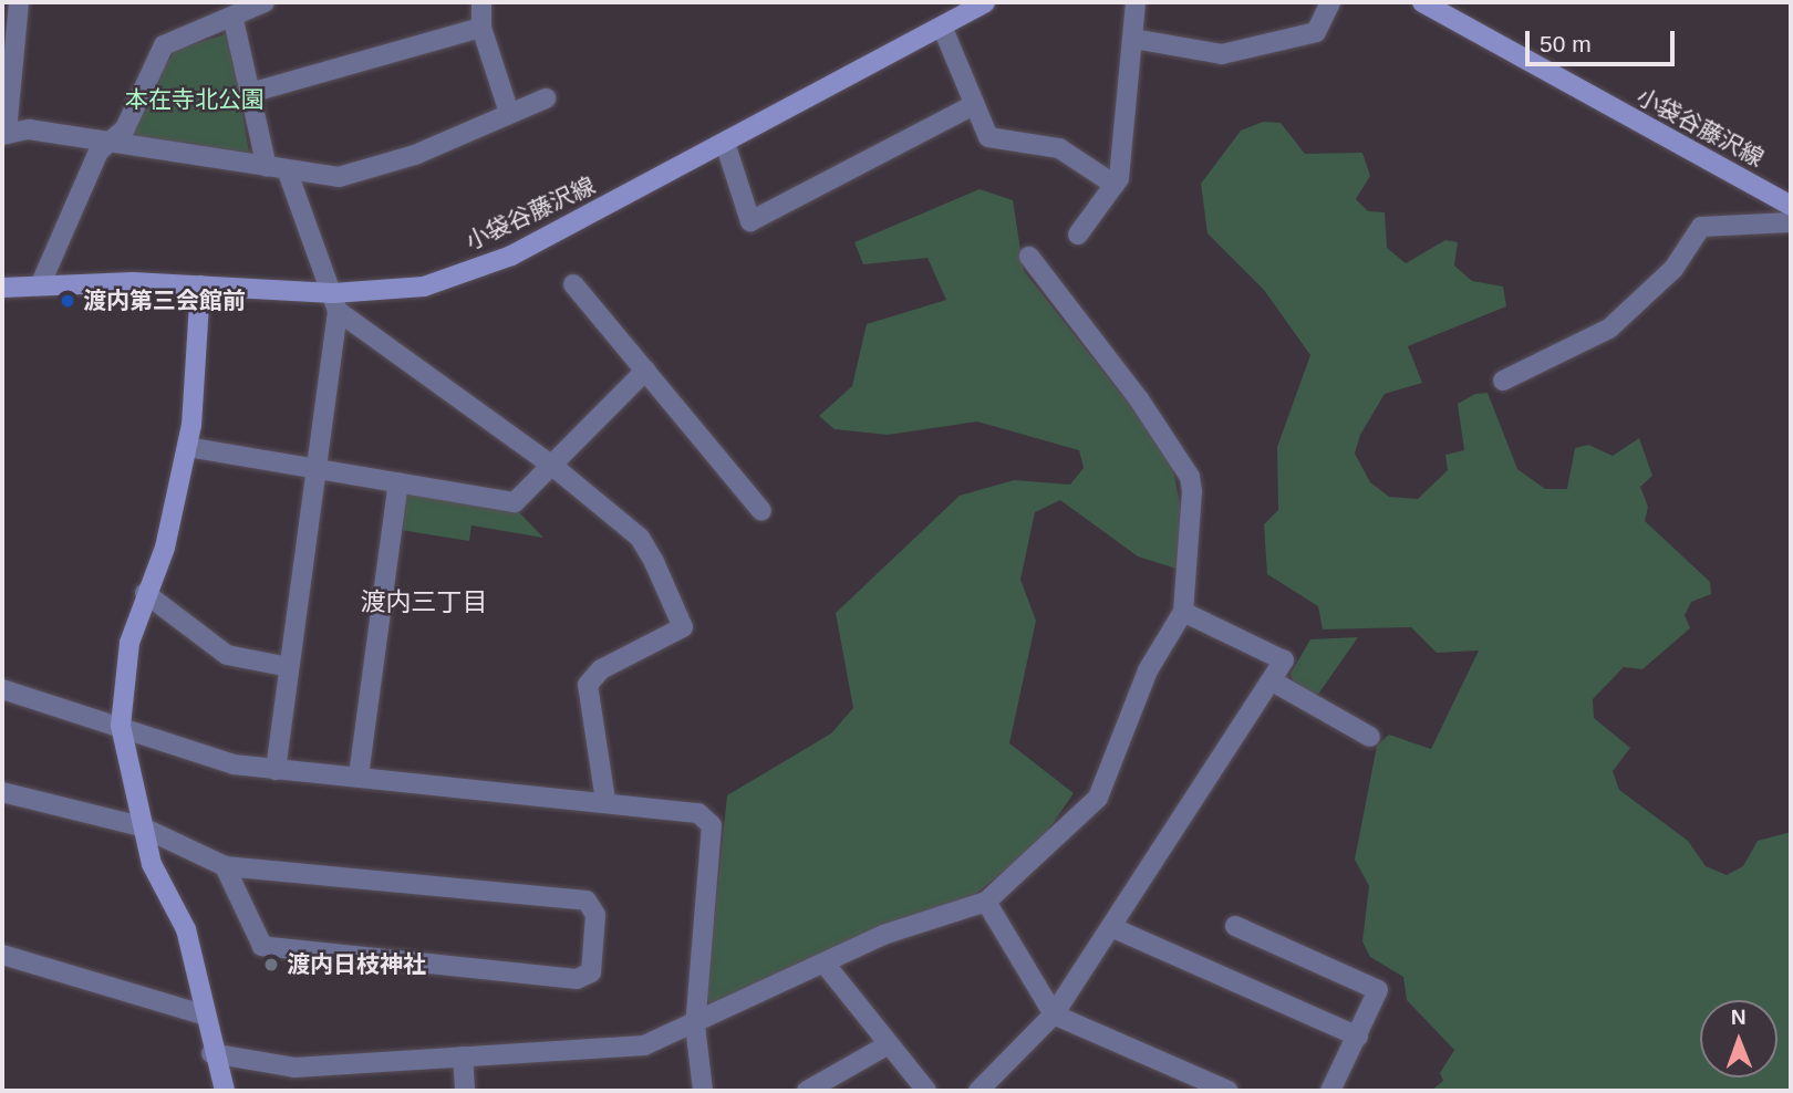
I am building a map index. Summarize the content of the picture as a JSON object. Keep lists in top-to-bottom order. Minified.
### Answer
{"streets":{"main road":["小袋谷藤沢線"]},"districts":["渡内三丁目"],"parks":["本在寺北公園"],"places":["渡内第三会館前","渡内日枝神社"],"scale_bar":"50 m","north":"top"}
